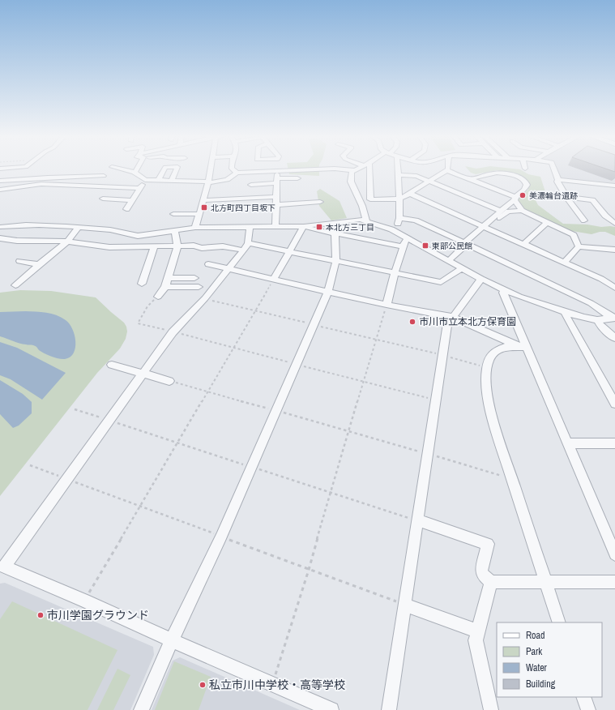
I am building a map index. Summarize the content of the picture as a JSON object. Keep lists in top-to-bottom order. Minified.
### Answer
{"places":{"other":["美濃輪台遺跡","市川市立本北方保育園","市川学園グラウンド","私立市川中学校・高等学校"],"transit":["北方町四丁目坂下","本北方三丁目","東部公民館"]},"legend":["Road","Park","Water","Building"]}
